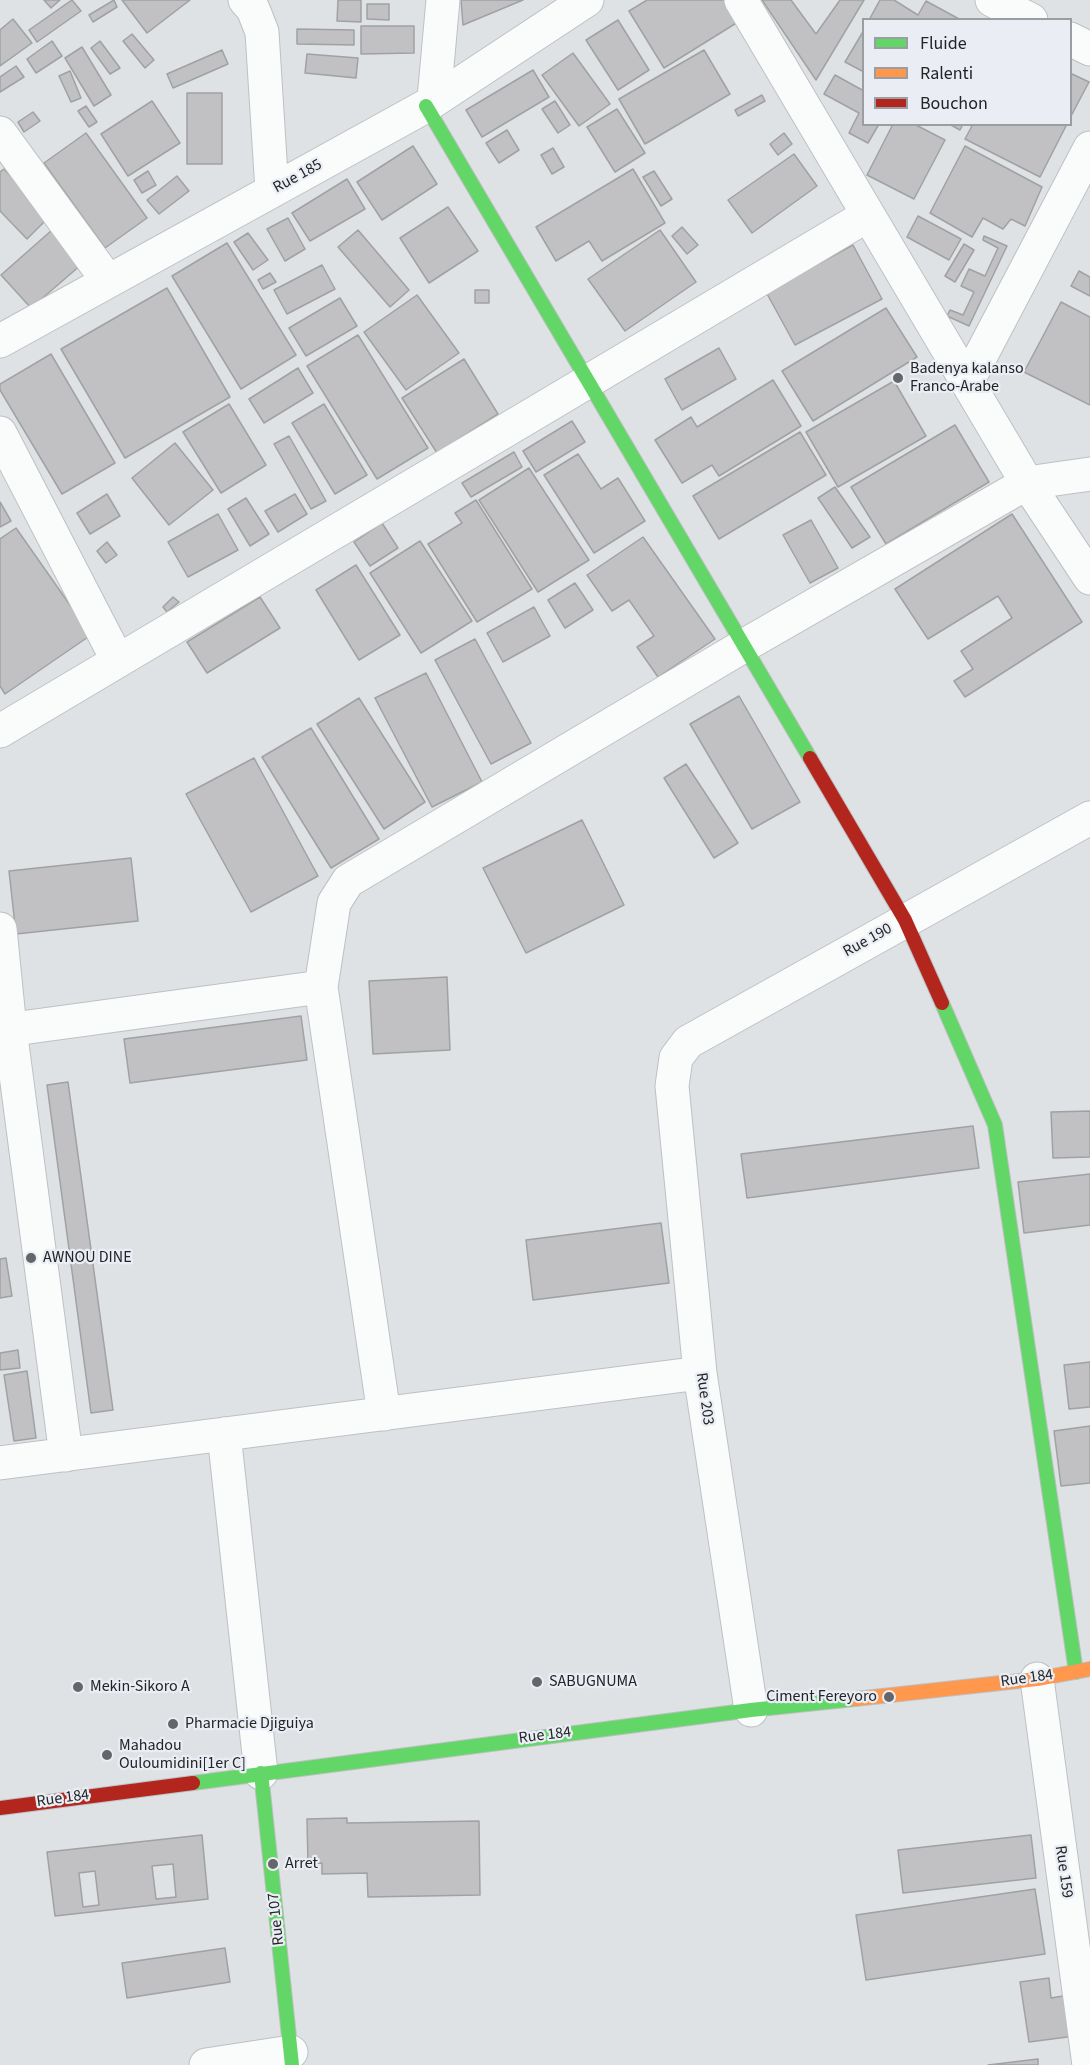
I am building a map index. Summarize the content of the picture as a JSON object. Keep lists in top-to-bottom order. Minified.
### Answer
{"streets":{"street":["Rue 185","Rue 190","Rue 203","Rue 184","Rue 159","Rue 107"]},"crossings":[["Rue 190","Rue 203"],["Rue 203","Rue 184"],["Rue 184","Rue 159"],["Rue 184","Rue 107"]],"places":["Badenya kalanso Franco-Arabe","AWNOU DINE","SABUGNUMA","Mekin-Sikoro A","Ciment Fereyoro","Pharmacie Djiguiya","Mahadou Ouloumidini[1er C]","Arret"],"legend":["Fluide","Ralenti","Bouchon"]}
